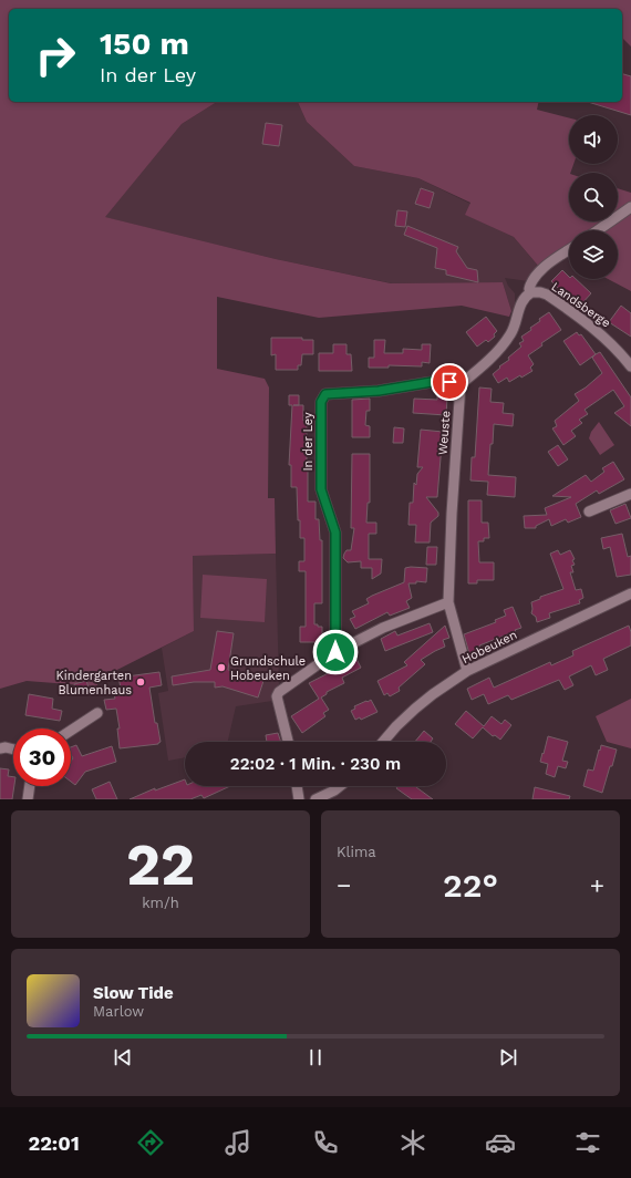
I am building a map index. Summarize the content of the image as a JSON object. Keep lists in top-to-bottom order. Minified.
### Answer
{"streets":{"street":["Landsberge","Weuste","In der Ley","Hobeuken"]},"crossings":[["Weuste","In der Ley"],["Weuste","Hobeuken"]],"places":["Grundschule Hobeuken","Kindergarten Blumenhaus"],"page":{"turn":["150 m","In der Ley"],"limit":"30","trip":"22:02 · 1 Min. · 230 m","tile":[["22","km/h"],"Klima"],"heat":["−","22°","+"],"song":["Slow Tide","Marlow"],"tabs":"22:01"}}
